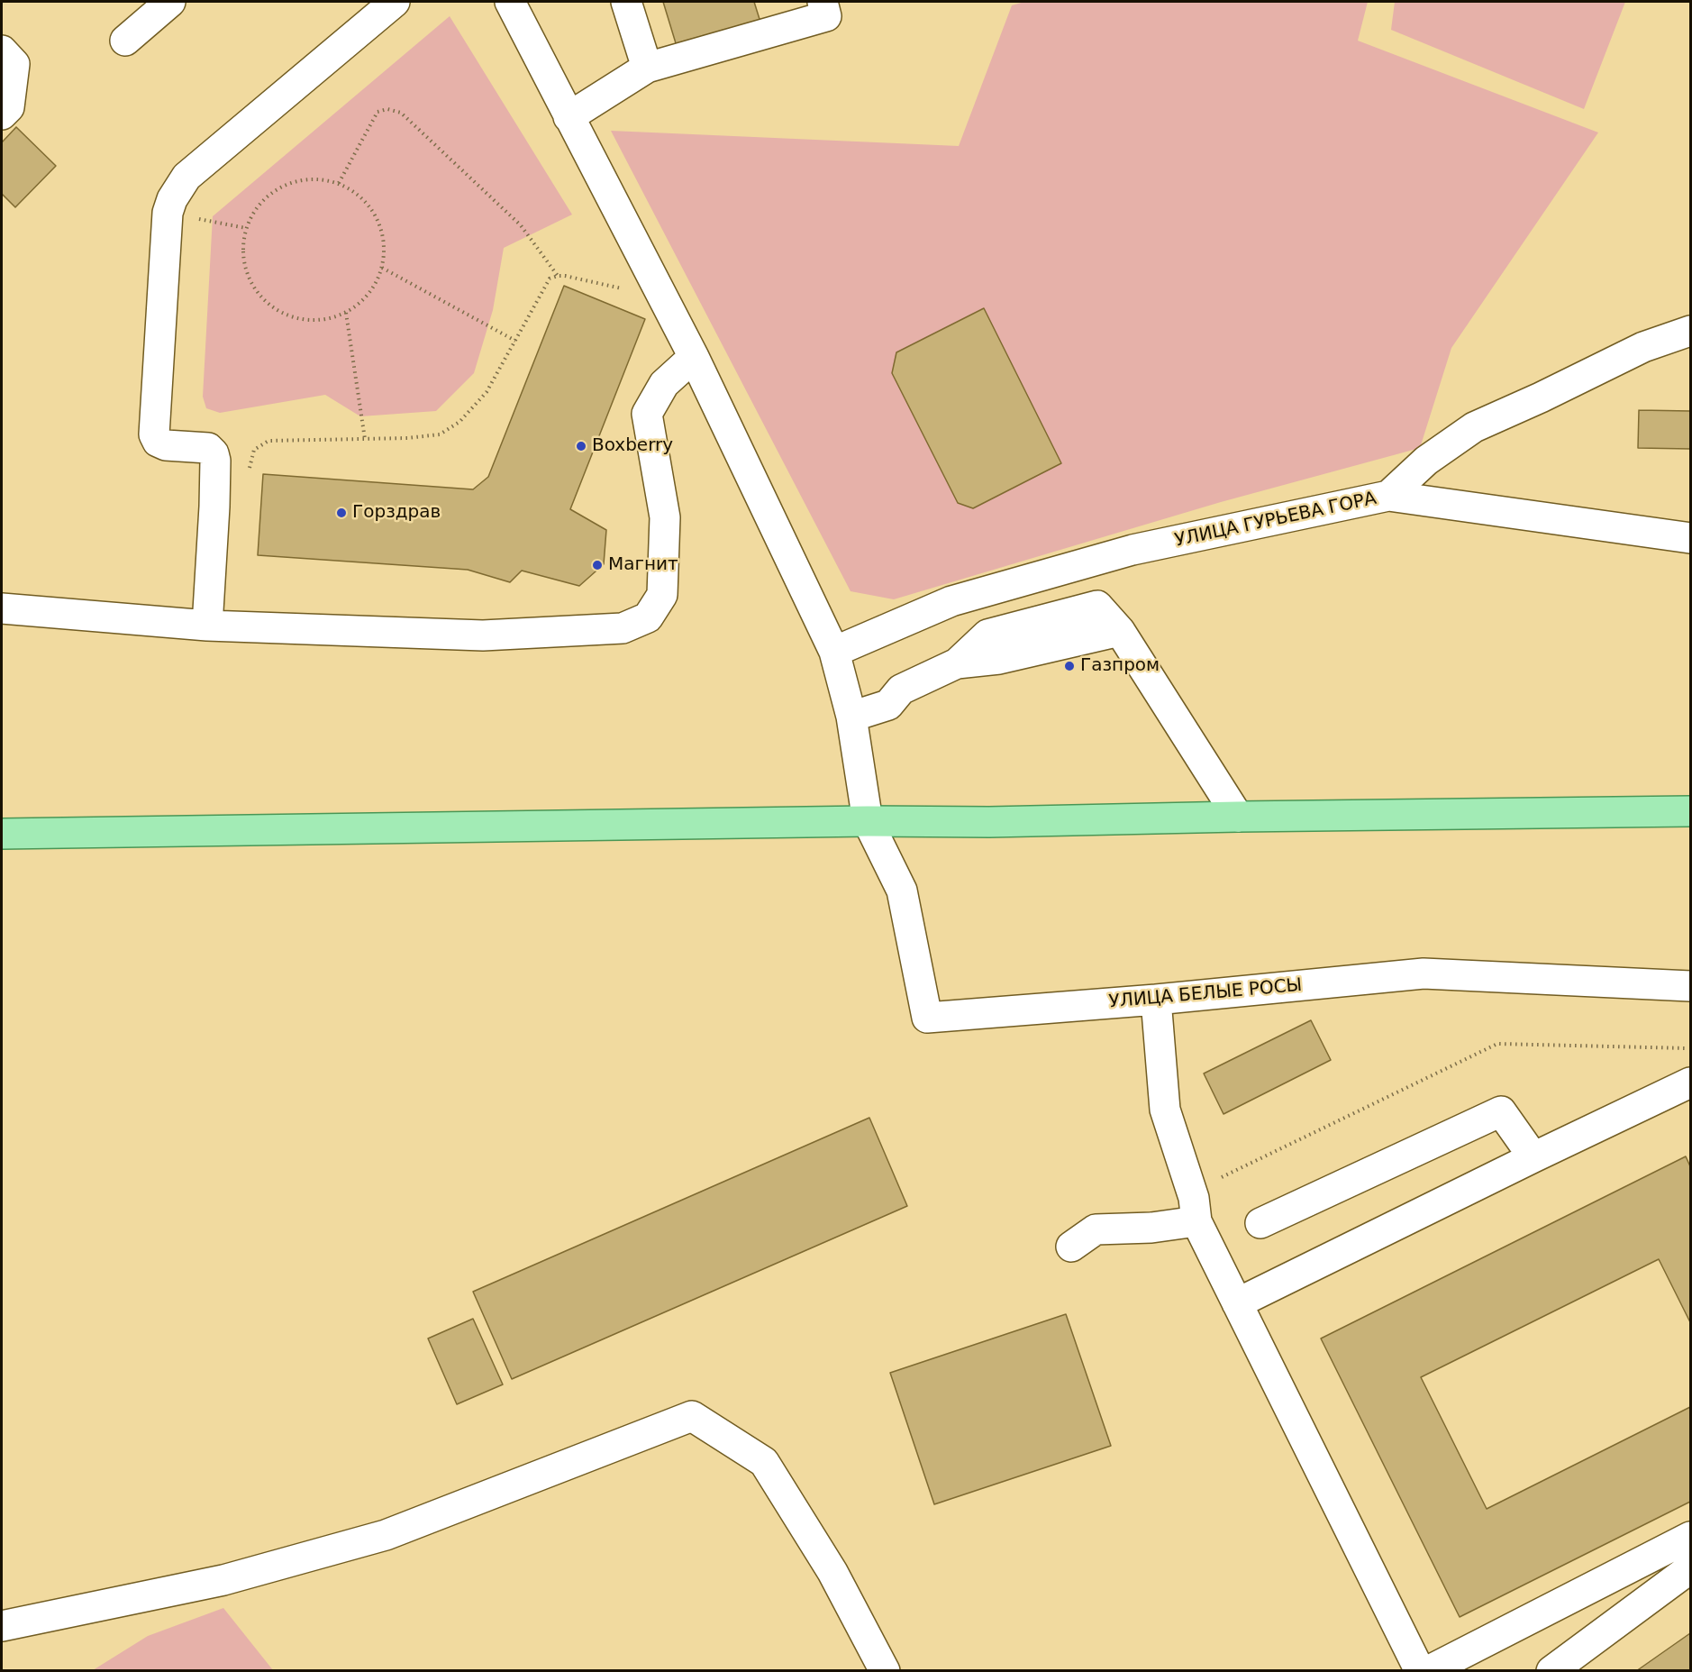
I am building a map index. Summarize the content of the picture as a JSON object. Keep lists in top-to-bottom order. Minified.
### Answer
{"streets":{"street":["УЛИЦА ГУРЬЕВА ГОРА","УЛИЦА БЕЛЫЕ РОСЫ"]},"places":["Boxberry","Горздрав","Магнит","Газпром"]}
